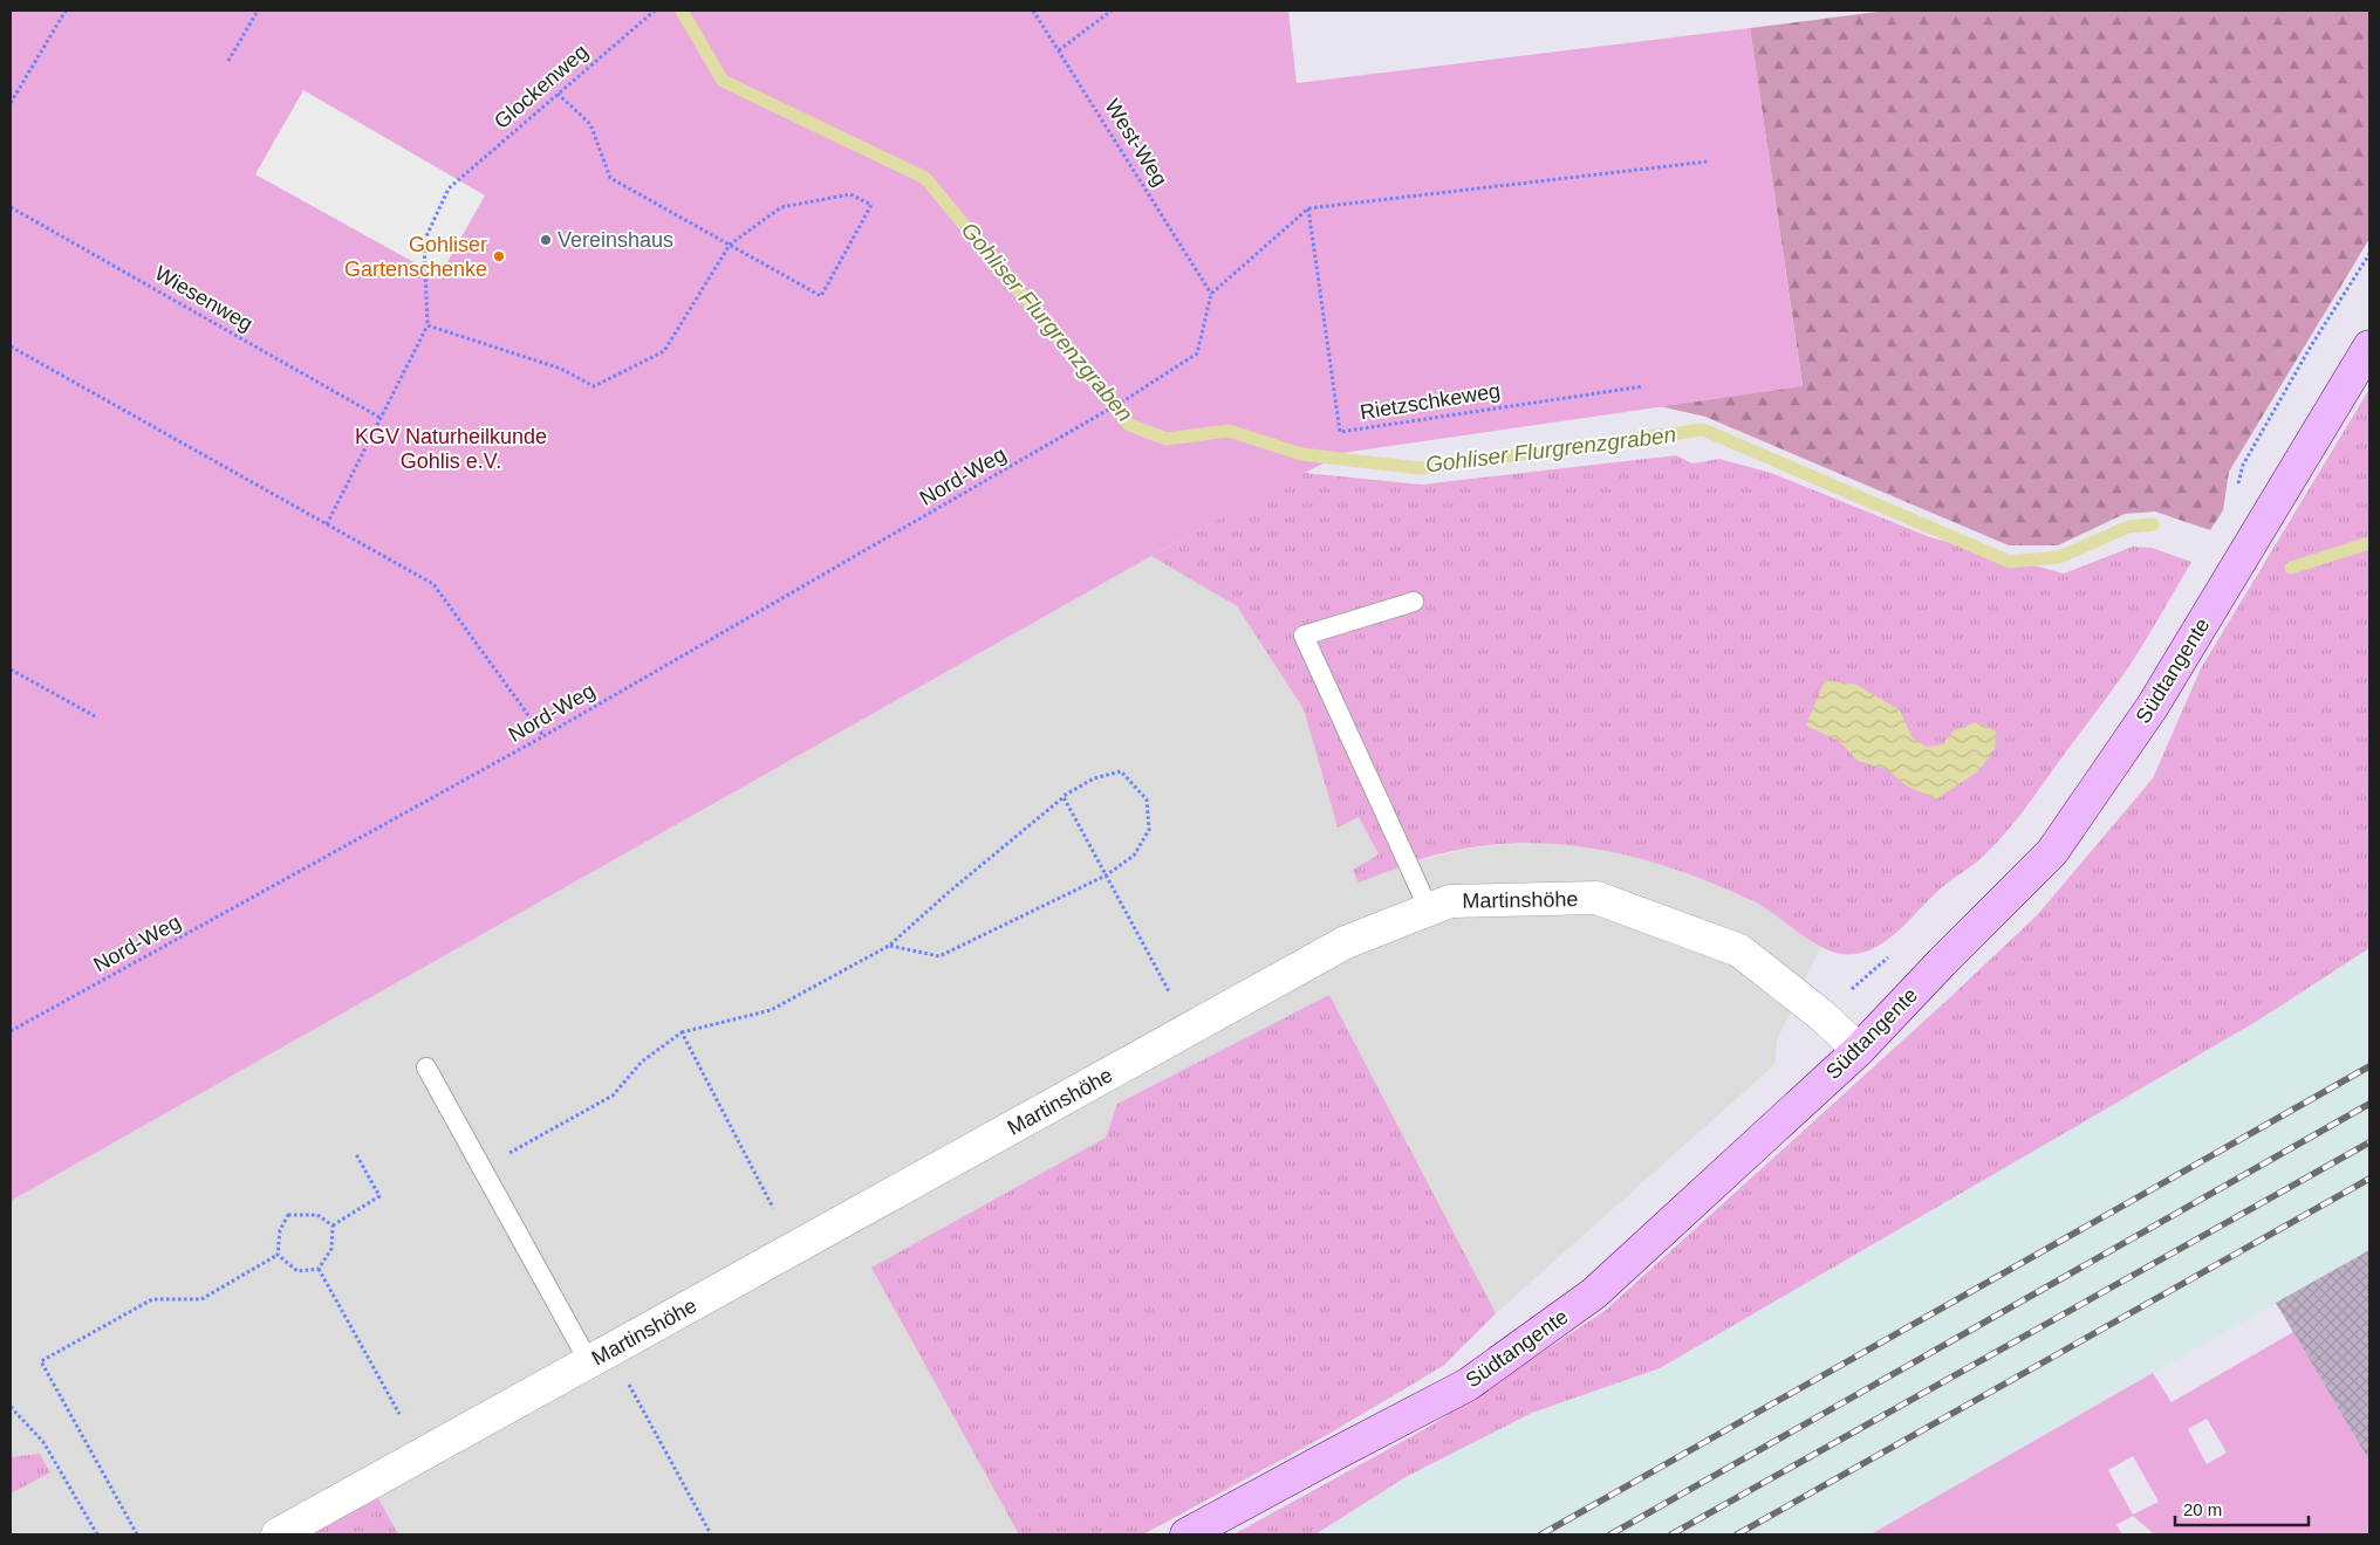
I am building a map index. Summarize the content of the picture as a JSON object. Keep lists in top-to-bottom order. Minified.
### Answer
{"streets":{"street":["Südtangente","Martinshöhe"],"path":["Glockenweg","West-Weg","Wiesenweg","Rietzschkeweg","Nord-Weg"]},"crossings":[["West-Weg","Nord-Weg"],["Südtangente","Martinshöhe"]],"water":["Gohliser Flurgrenzgraben"],"parks":["KGV Naturheilkunde Gohlis e.V."],"places":["Vereinshaus","Gohliser Gartenschenke"],"scale_bar":"20 m"}
